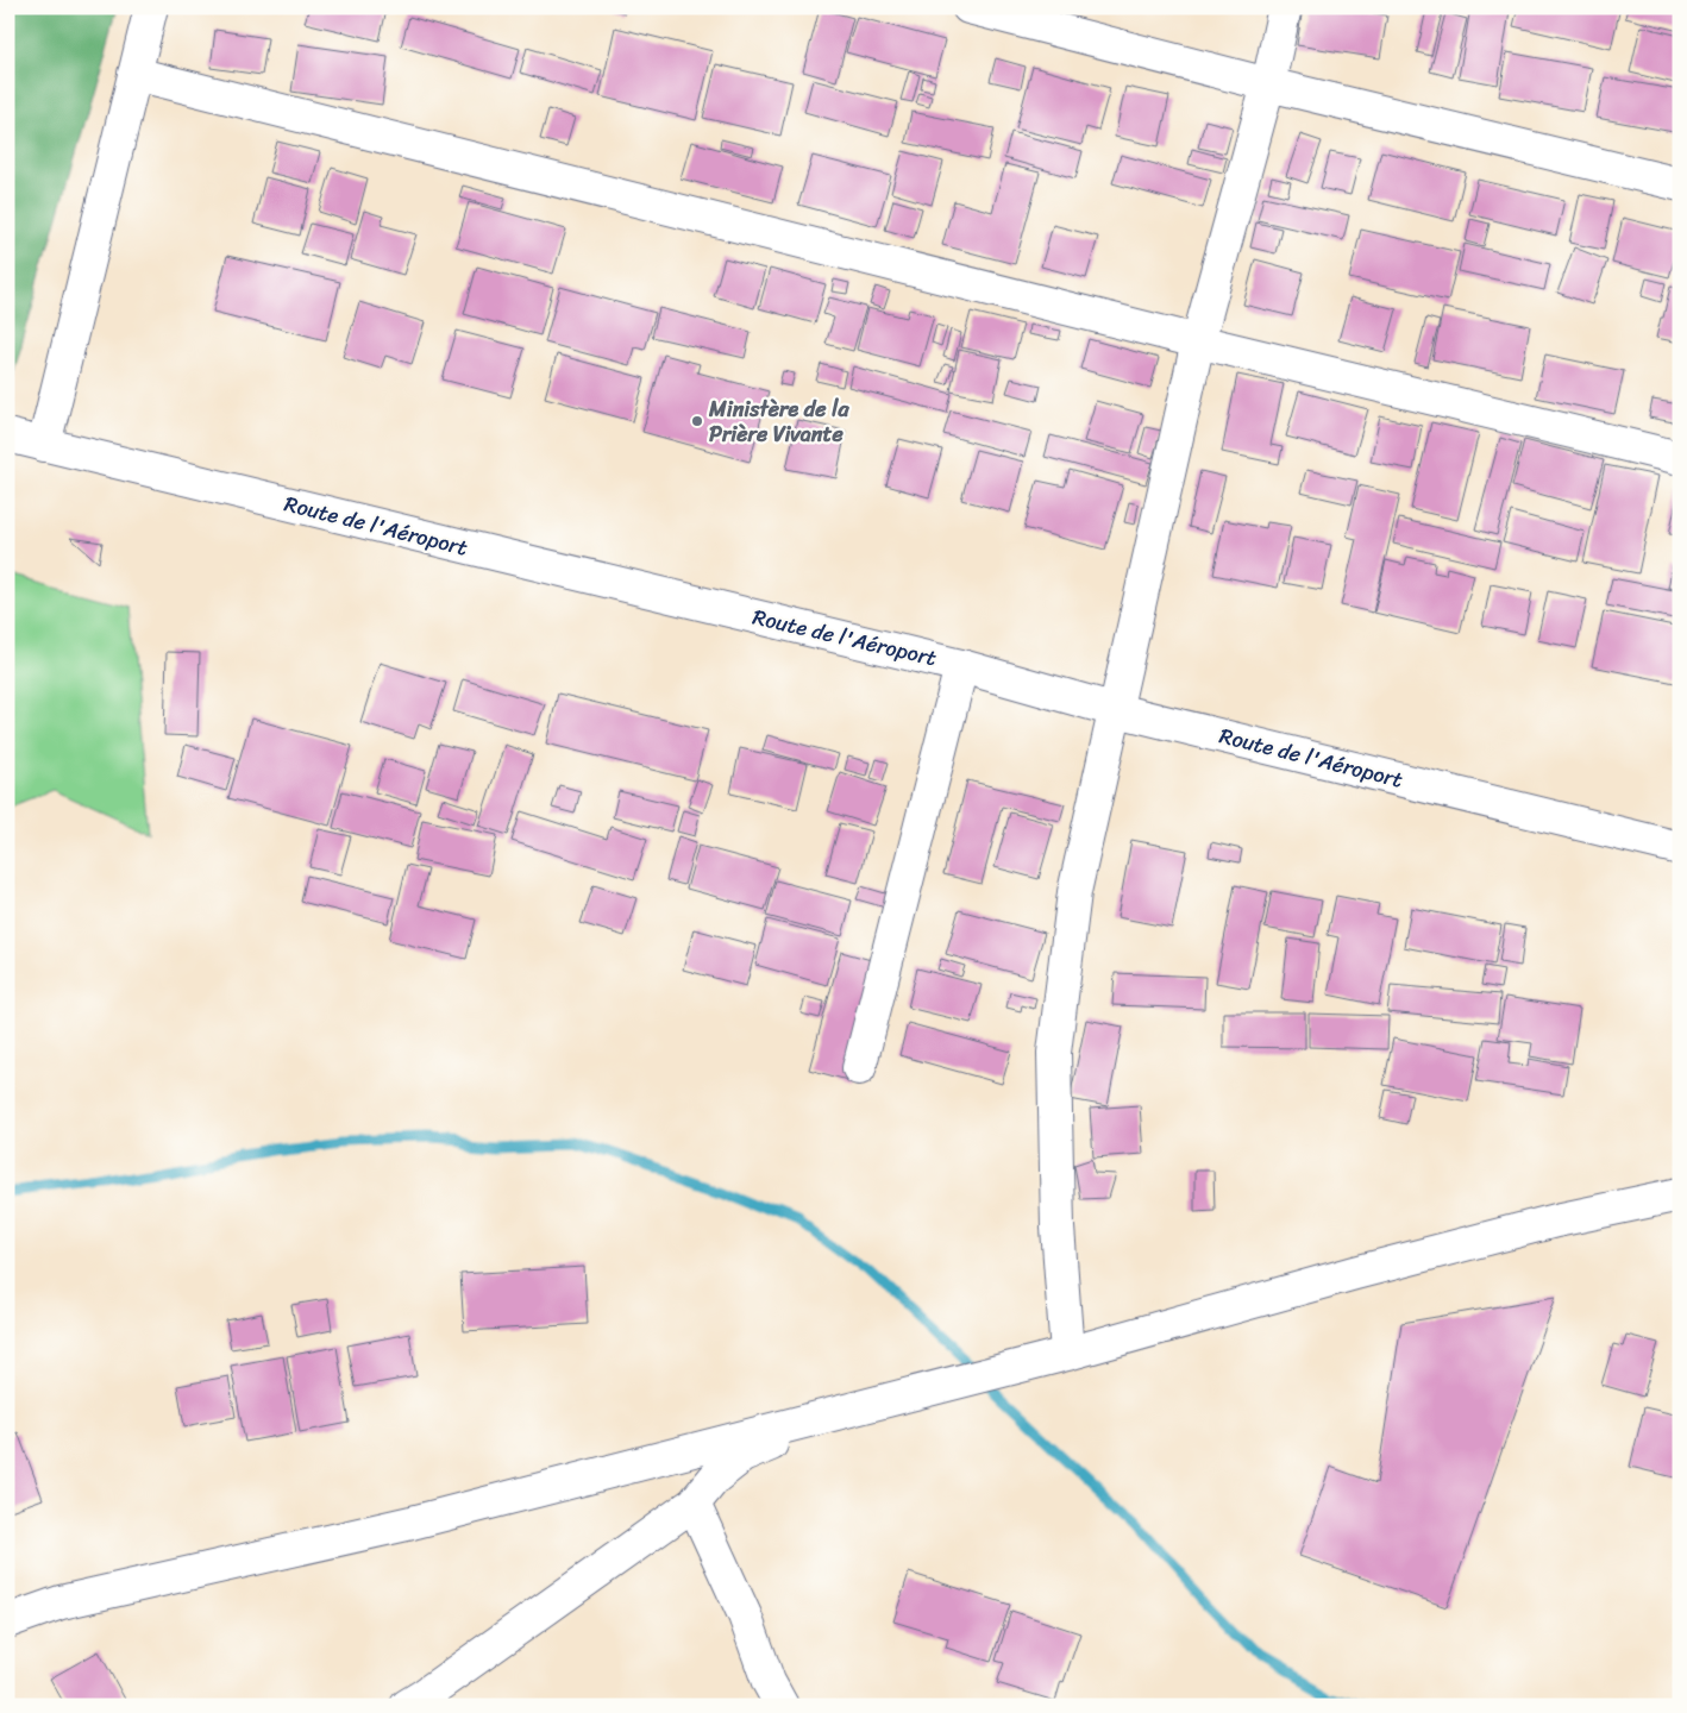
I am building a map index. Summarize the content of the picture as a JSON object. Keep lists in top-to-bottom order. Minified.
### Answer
{"streets":{"street":["Route de l'Aéroport"]},"places":["Ministère de la Prière Vivante"]}
